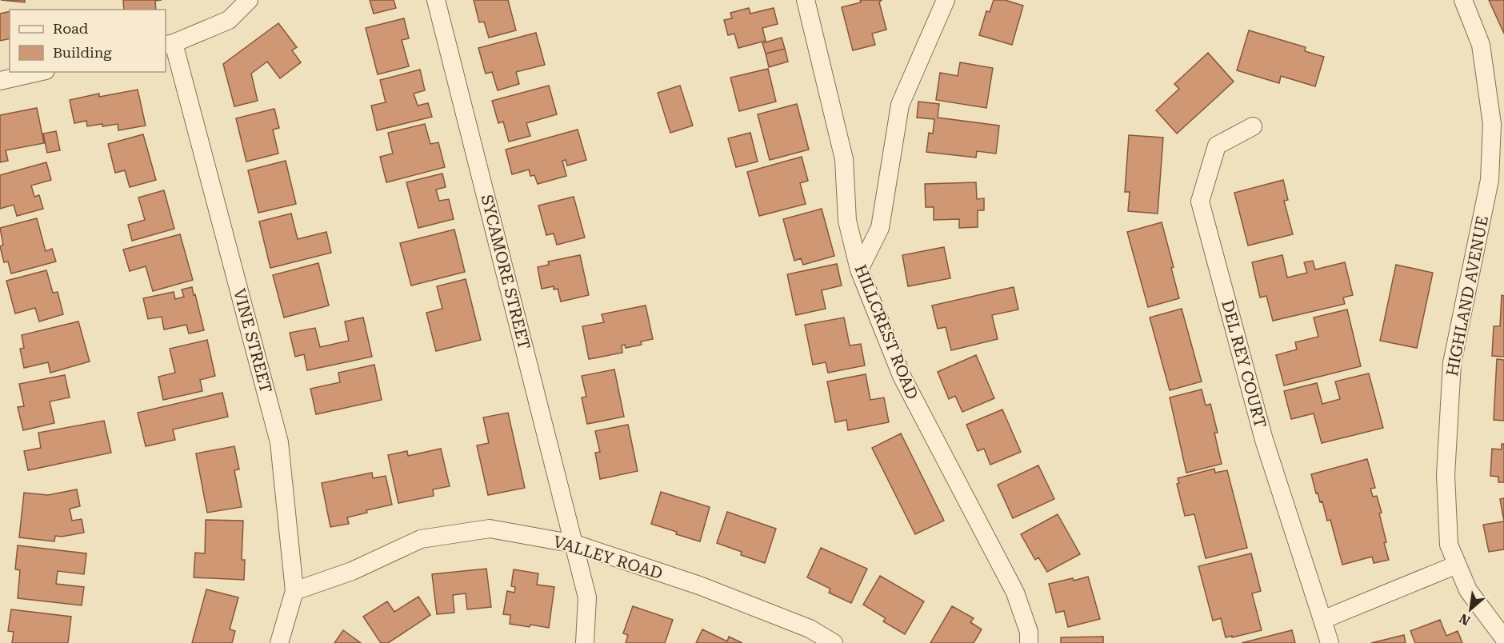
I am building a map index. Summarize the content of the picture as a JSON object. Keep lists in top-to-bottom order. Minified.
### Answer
{"streets":{"street":["SYCAMORE STREET","HIGHLAND AVENUE","HILLCREST ROAD","VINE STREET","DEL REY COURT","VALLEY ROAD"]},"crossings":[["SYCAMORE STREET","VALLEY ROAD"],["VINE STREET","VALLEY ROAD"]],"legend":["Road","Building"],"north":"bottom left"}
